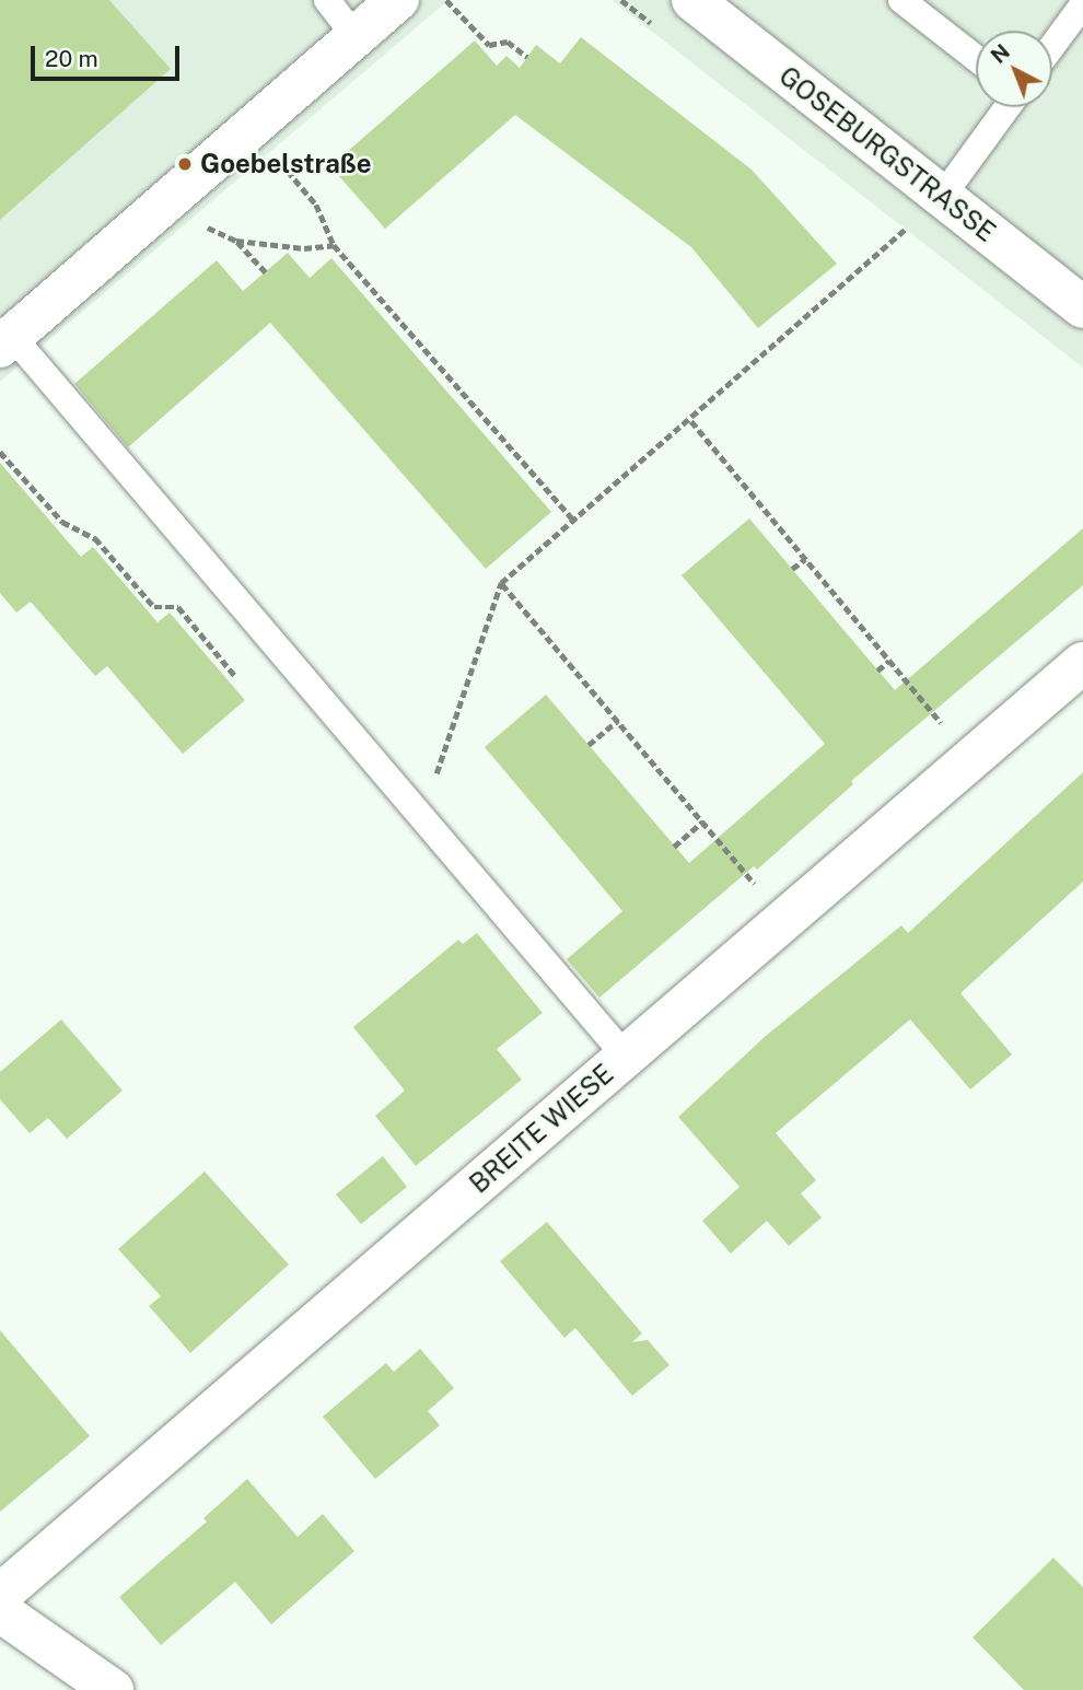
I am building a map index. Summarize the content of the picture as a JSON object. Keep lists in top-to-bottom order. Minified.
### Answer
{"streets":{"street":["GOSEBURGSTRASSE","BREITE WIESE"]},"places":["Goebelstraße"],"scale_bar":"20 m","north":"top left"}
